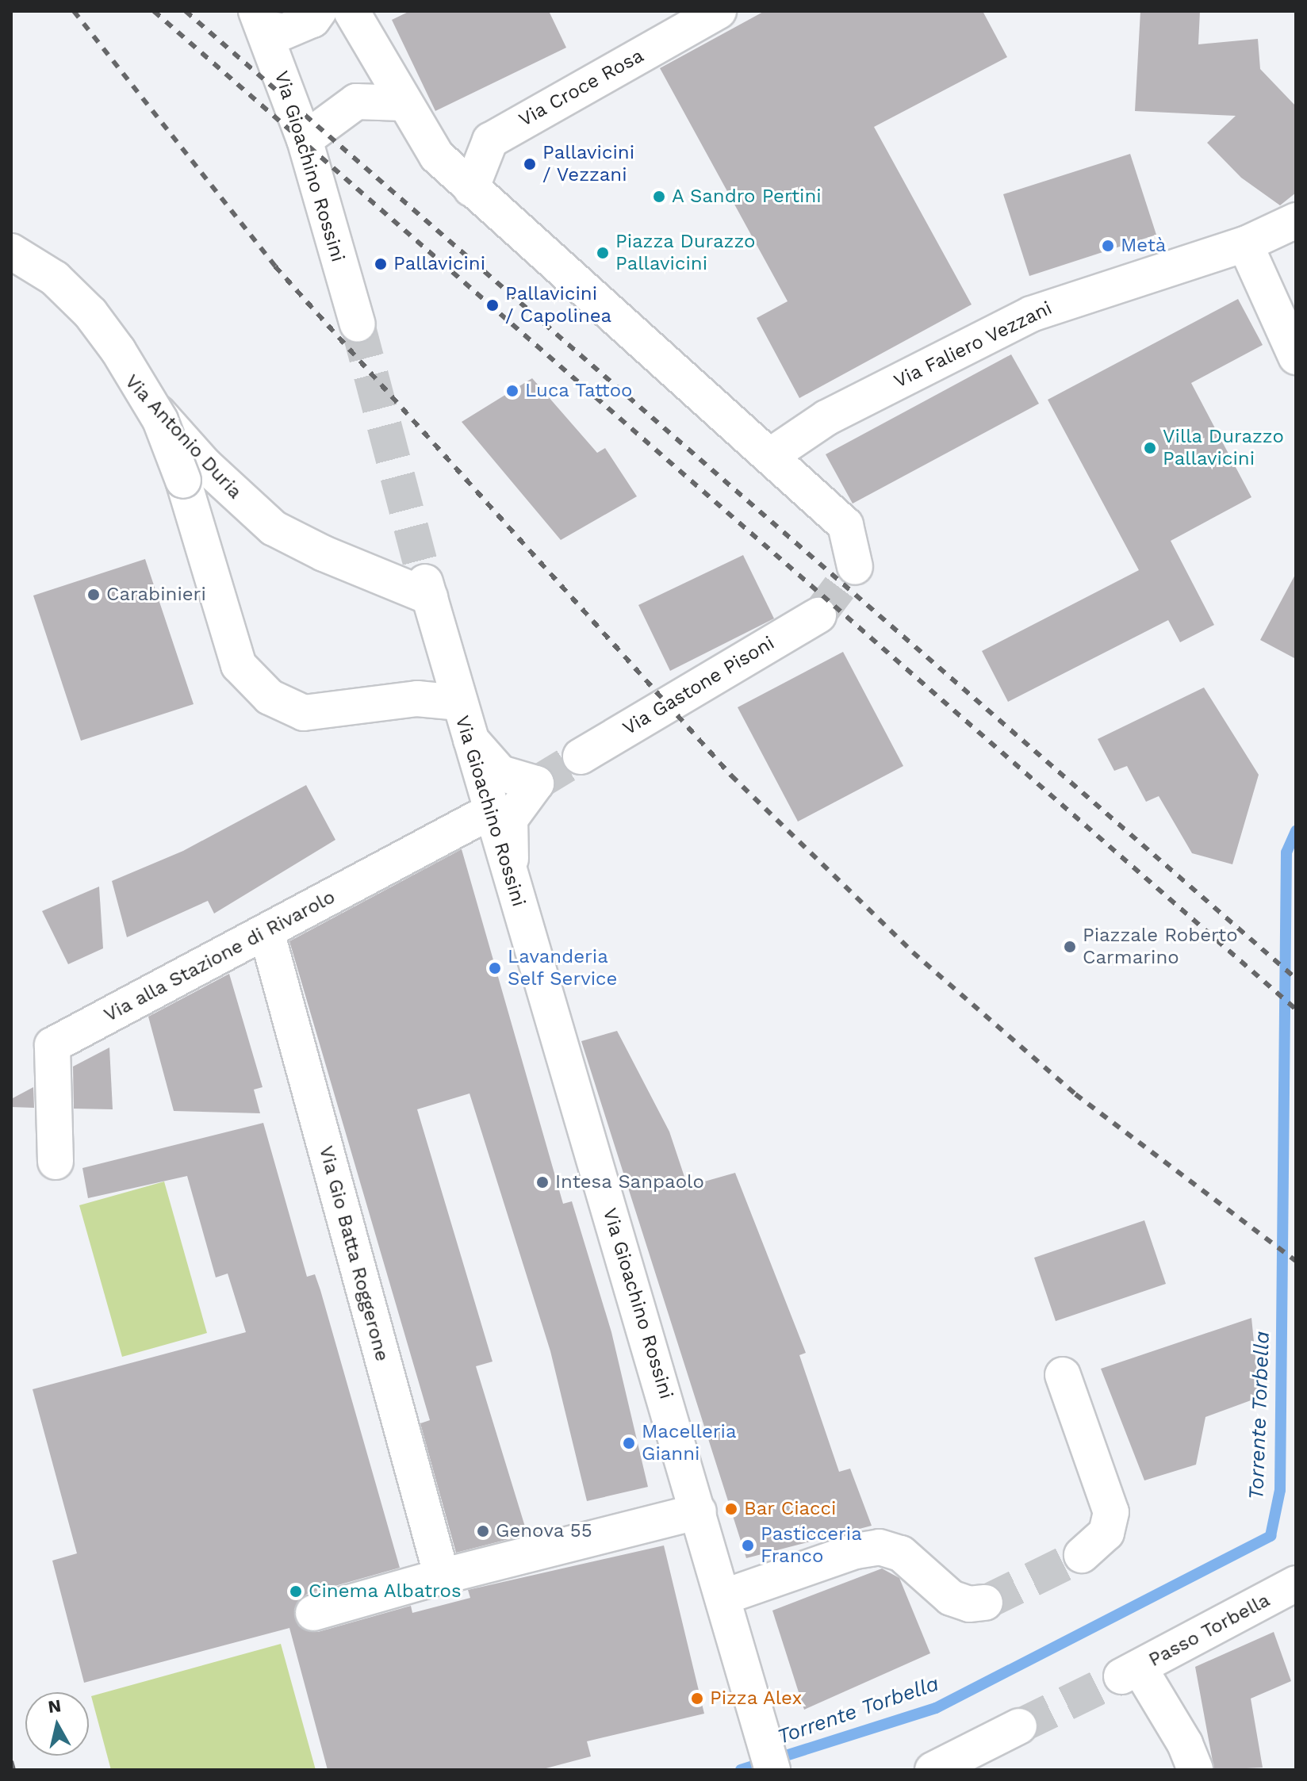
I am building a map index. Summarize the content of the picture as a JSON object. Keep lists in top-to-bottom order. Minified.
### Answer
{"streets":{"street":["Via Croce Rosa","Via Gioachino Rossini","Via Faliero Vezzani","Via Antonio Duria","Via Gastone Pisoni","Via alla Stazione di Rivarolo","Via Gio Batta Roggerone","Passo Torbella"]},"crossings":[["Via Gioachino Rossini","Via Antonio Duria"],["Via Gioachino Rossini","Via alla Stazione di Rivarolo"],["Via alla Stazione di Rivarolo","Via Gio Batta Roggerone"]],"water":["Torrente Torbella"],"places":["Pallavicini / Vezzani","A Sandro Pertini","Metà","Piazza Durazzo Pallavicini","Pallavicini","Pallavicini / Capolinea","Luca Tattoo","Villa Durazzo Pallavicini","Carabinieri","Piazzale Roberto Carmarino","Lavanderia Self Service","Intesa Sanpaolo","Macelleria Gianni","Bar Ciacci","Genova 55","Pasticceria Franco","Cinema Albatros","Pizza Alex"],"north":"top"}
